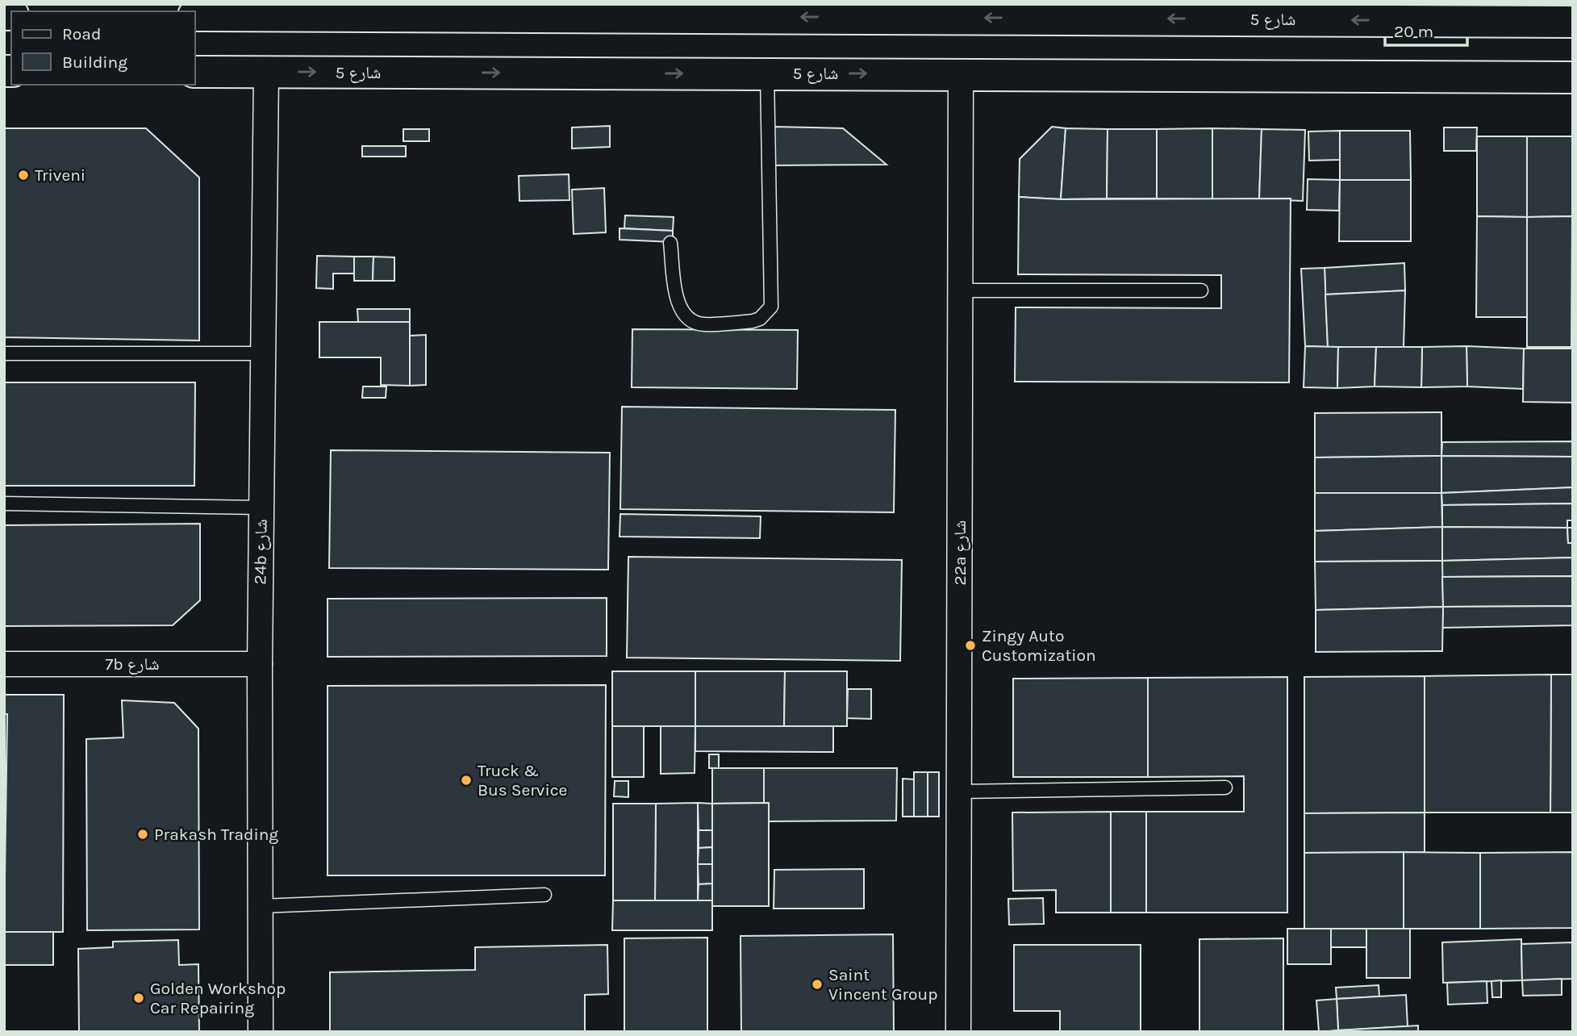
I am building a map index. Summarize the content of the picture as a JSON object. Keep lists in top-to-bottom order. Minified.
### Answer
{"streets":{"street":["شارع 5","24b شارع","22a شارع","7b شارع"]},"crossings":[["شارع 5","24b شارع"],["شارع 5","22a شارع"],["24b شارع","7b شارع"]],"places":["Triveni","Zingy Auto Customization","Truck & Bus Service","Prakash Trading","Saint Vincent Group","Golden Workshop Car Repairing"],"legend":["Road","Building"],"scale_bar":"20 m"}
